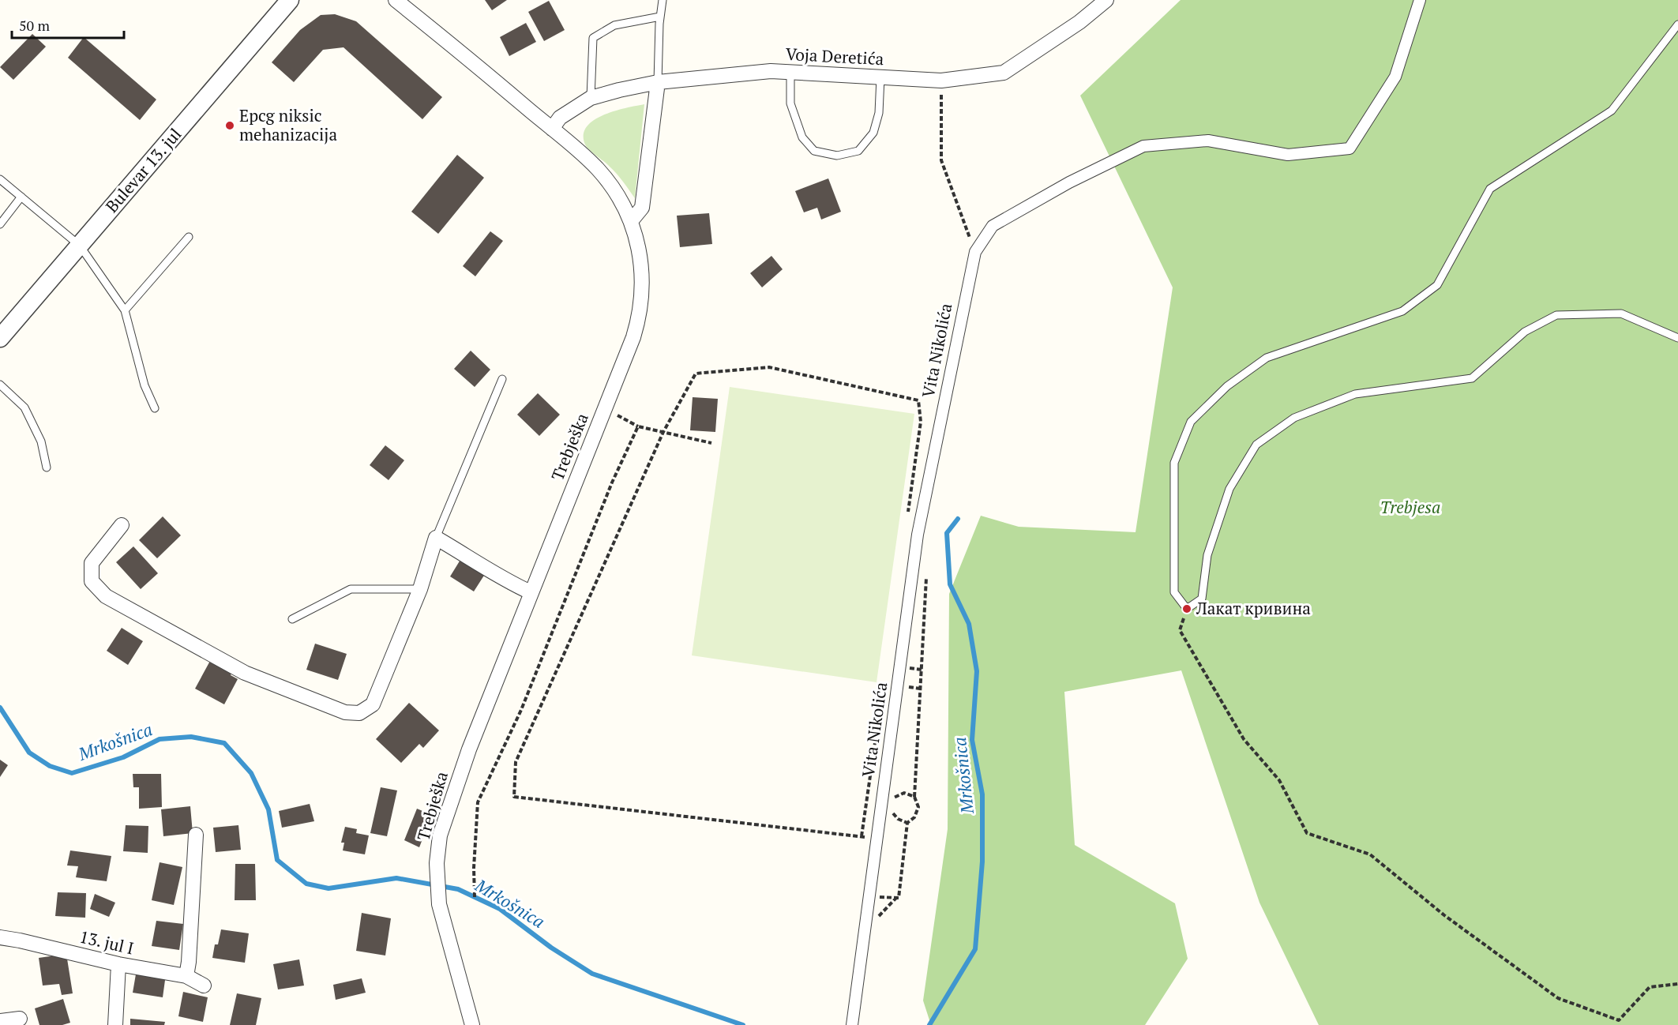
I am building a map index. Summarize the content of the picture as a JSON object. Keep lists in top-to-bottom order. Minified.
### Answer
{"streets":{"street":["Voja Deretića","Bulevar 13. jul","Vita Nikolića","Trebješka","13. jul I"]},"crossings":[["Voja Deretića","Trebješka"]],"water":["Mrkošnica"],"parks":["Trebjesa"],"places":["Epcg niksic mehanizacija","Лакат кривина"],"scale_bar":"50 m"}
